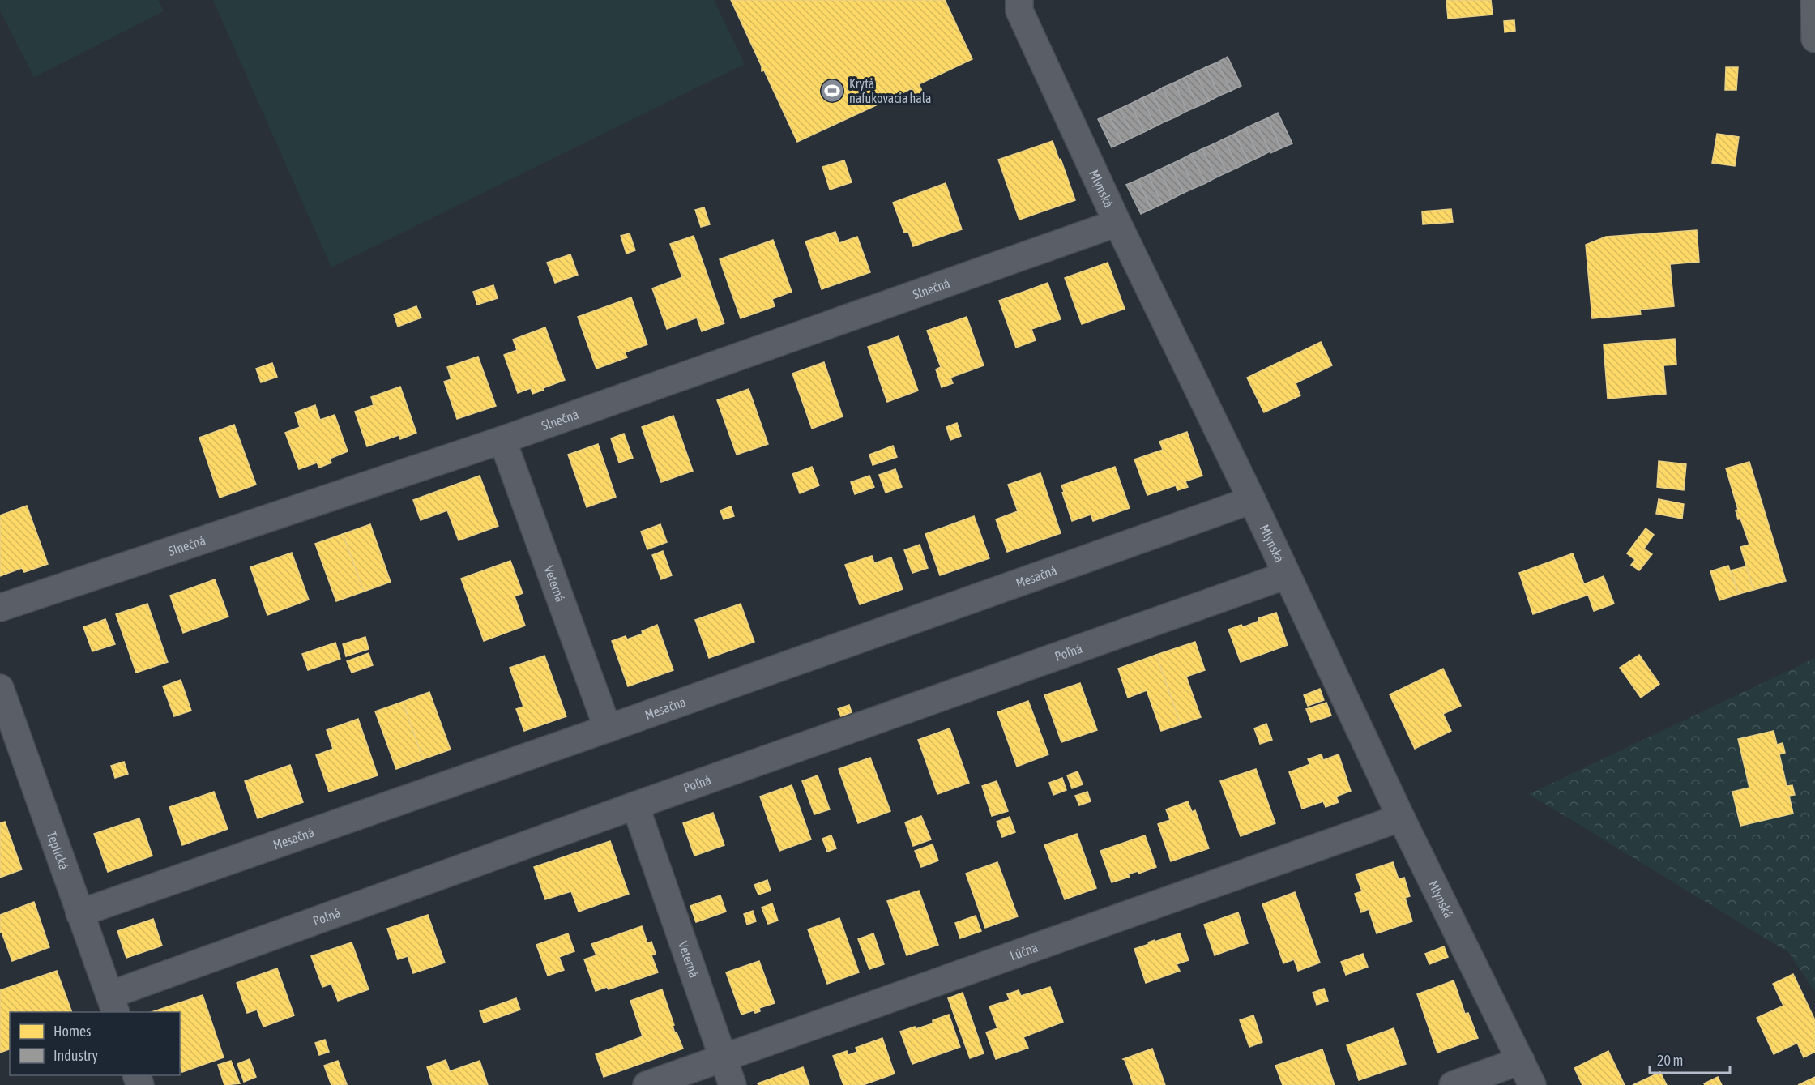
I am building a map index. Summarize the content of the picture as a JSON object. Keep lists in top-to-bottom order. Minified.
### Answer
{"streets":{"street":["Mlynská","Slnečná","Mesačná","Veterná","Poľná","Teplická","Lúčna"]},"crossings":[["Mlynská","Slnečná"],["Mlynská","Mesačná"],["Mlynská","Poľná"],["Mlynská","Lúčna"],["Slnečná","Veterná"],["Mesačná","Veterná"],["Mesačná","Teplická"],["Veterná","Poľná"],["Veterná","Lúčna"],["Poľná","Teplická"]],"places":{"sports":["Krytá nafukovacia hala"]},"legend":["Homes","Industry"],"scale_bar":"20 m"}
